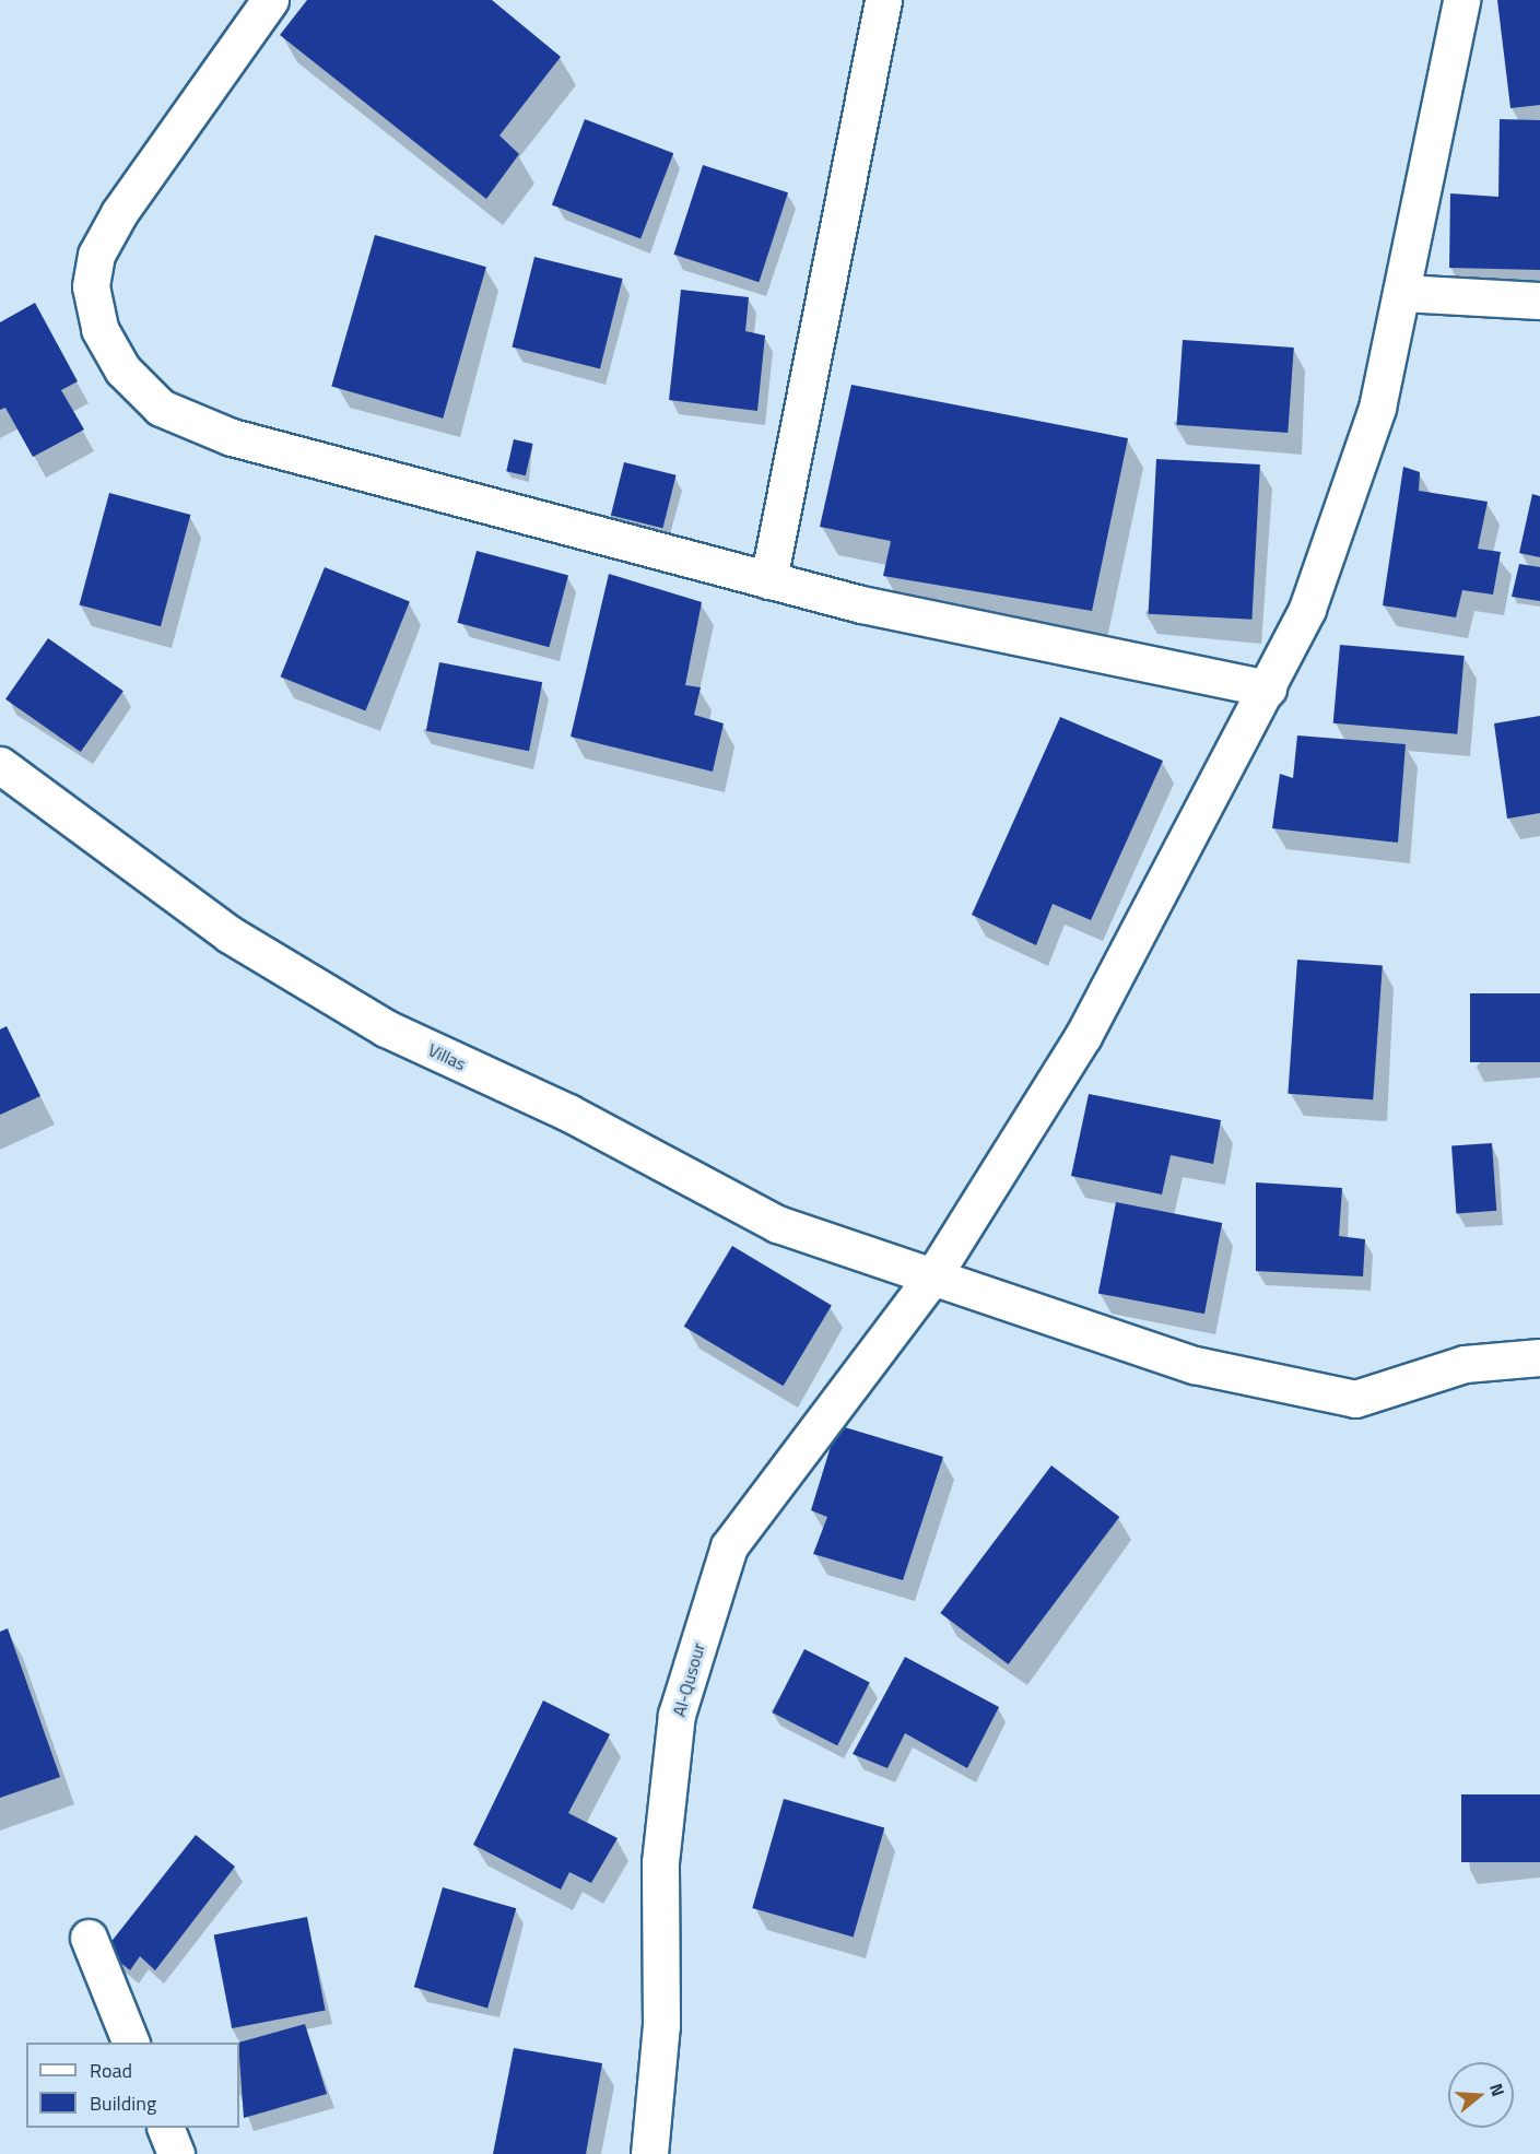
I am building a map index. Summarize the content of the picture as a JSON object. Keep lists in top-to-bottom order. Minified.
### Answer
{"streets":{"street":["Villas","Al-Qusour"]},"crossings":[["Villas","Al-Qusour"]],"legend":["Road","Building"],"north":"right"}
